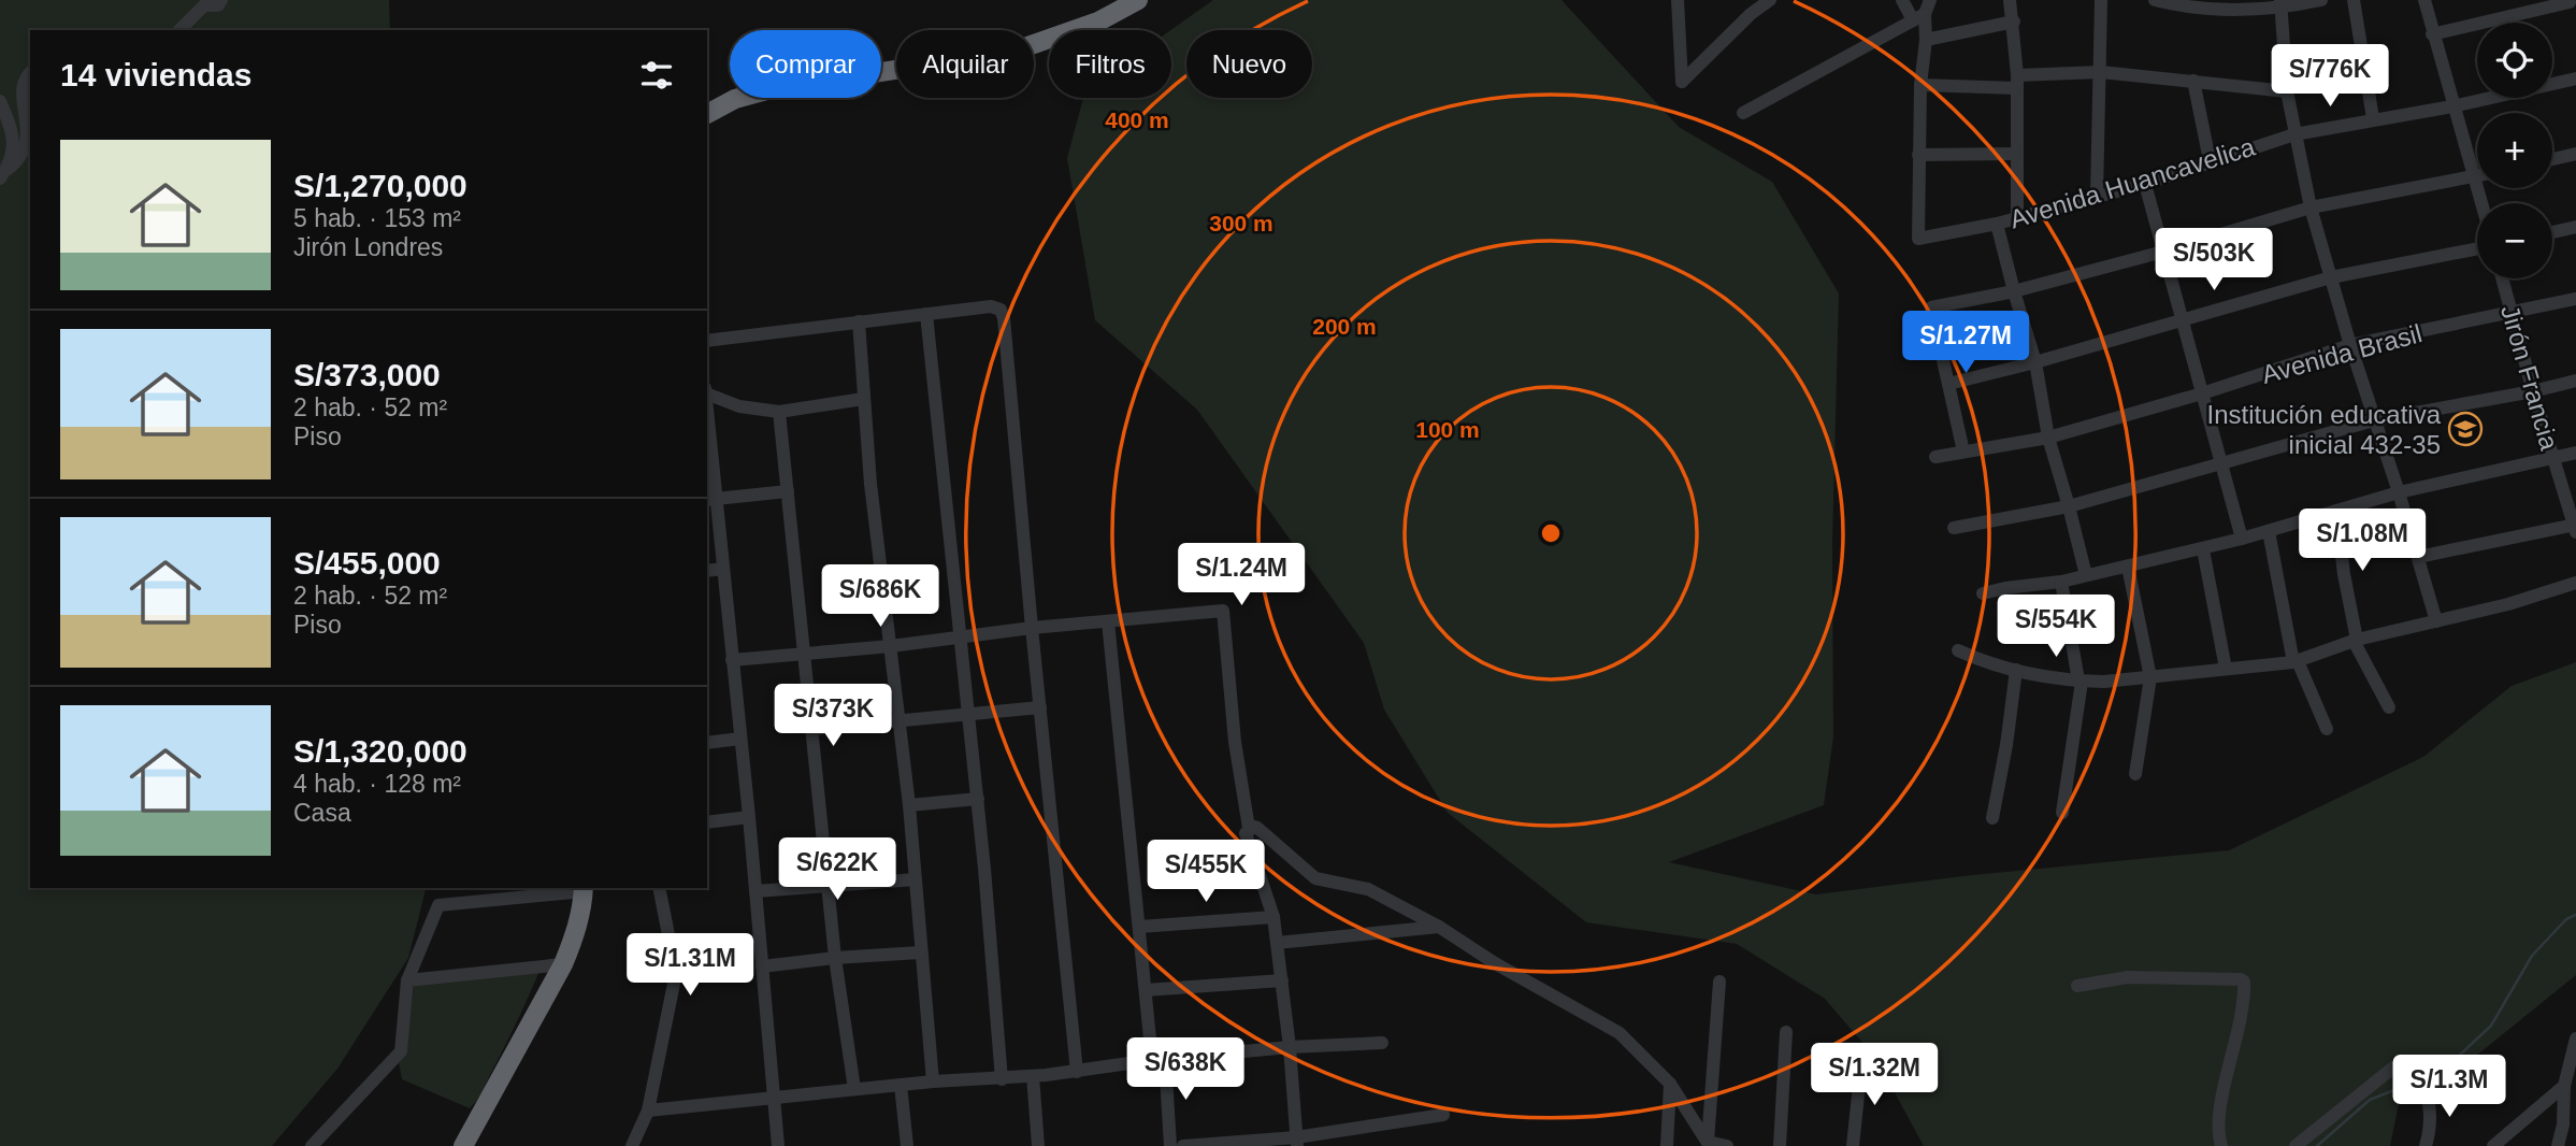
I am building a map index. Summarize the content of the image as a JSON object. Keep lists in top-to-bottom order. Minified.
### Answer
{"streets":{"street":["Avenida Huancavelica","Avenida Brasil","Jirón Francia"]},"crossings":[["Avenida Brasil","Jirón Francia"]],"places":{"school or university":["Institución educativa inicial 432-35"]},"page":{"map_buttons":["+","−"],"chip":["Comprar","Alquilar","Filtros","Nuevo"],"heading":"14 viviendas","price":["S/776K","S/503K","S/1.27M","S/1.08M","S/1.24M","S/686K","S/554K","S/373K","S/622K","S/455K","S/1.31M","S/638K","S/1.32M","S/1.3M"],"list":[{"name":"S/1,270,000","note":"5 hab. · 153 m² · Jirón Londres"},{"name":"S/373,000","note":"2 hab. · 52 m² · Piso"},{"name":"S/455,000","note":"2 hab. · 52 m² · Piso"},{"name":"S/1,320,000","note":"4 hab. · 128 m² · Casa"}]},"rings":["400 m","300 m","200 m","100 m"]}
